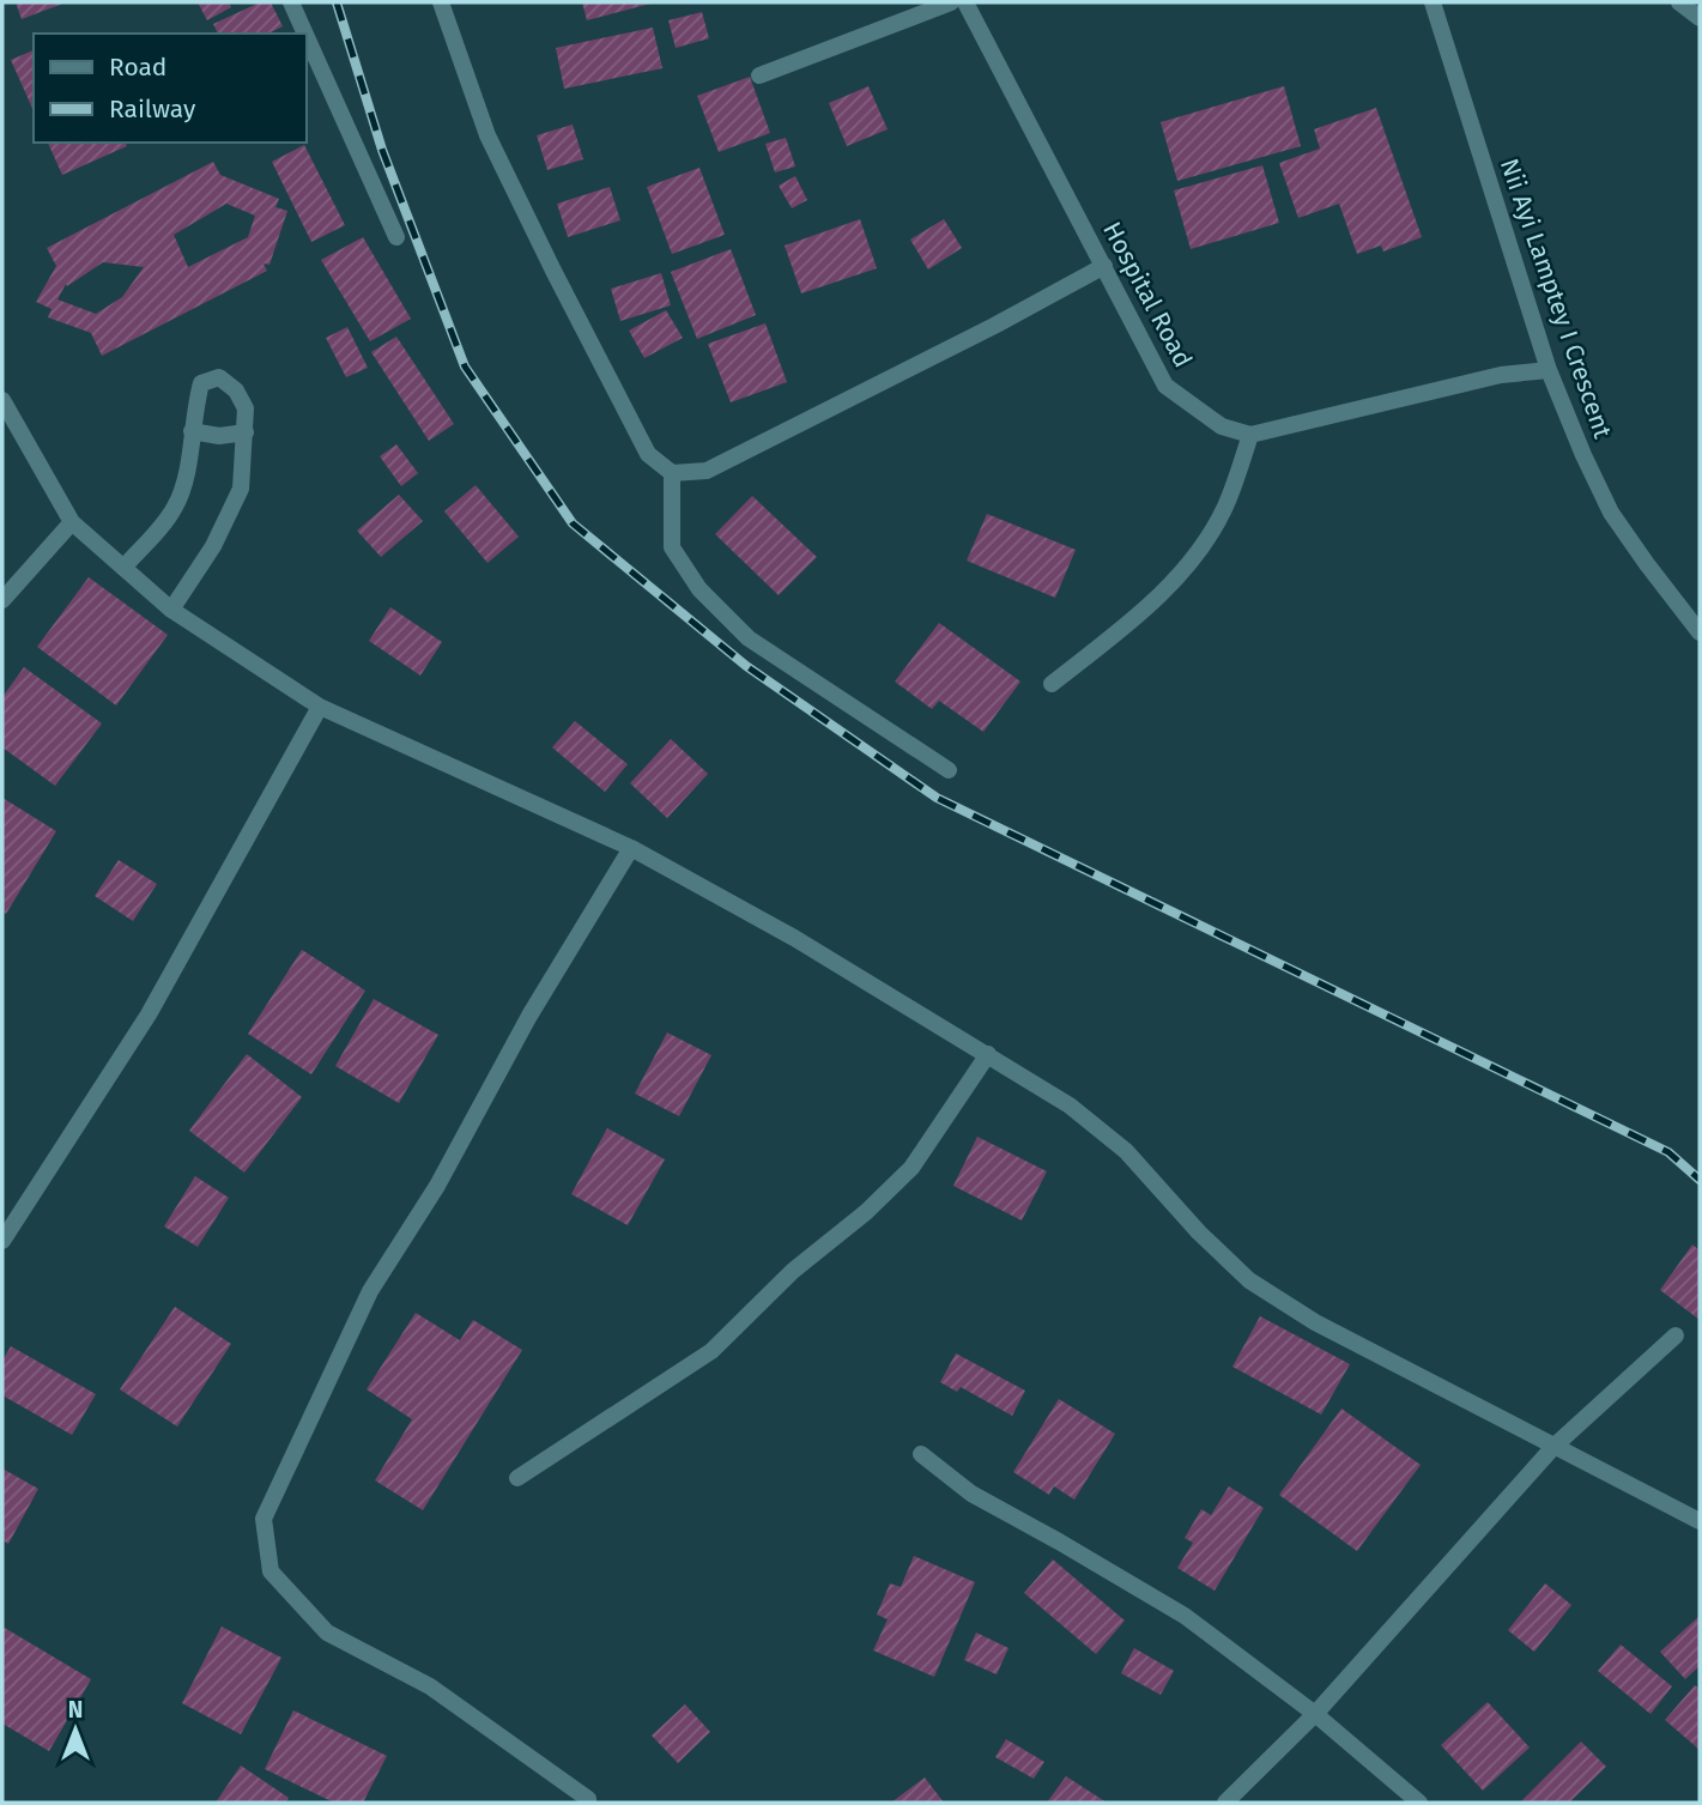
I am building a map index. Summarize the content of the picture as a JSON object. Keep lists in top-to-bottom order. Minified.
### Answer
{"streets":{"street":["Hospital Road","Nii Ayi Lamptey I Crescent"]},"legend":["Road","Railway"],"north":"top"}
